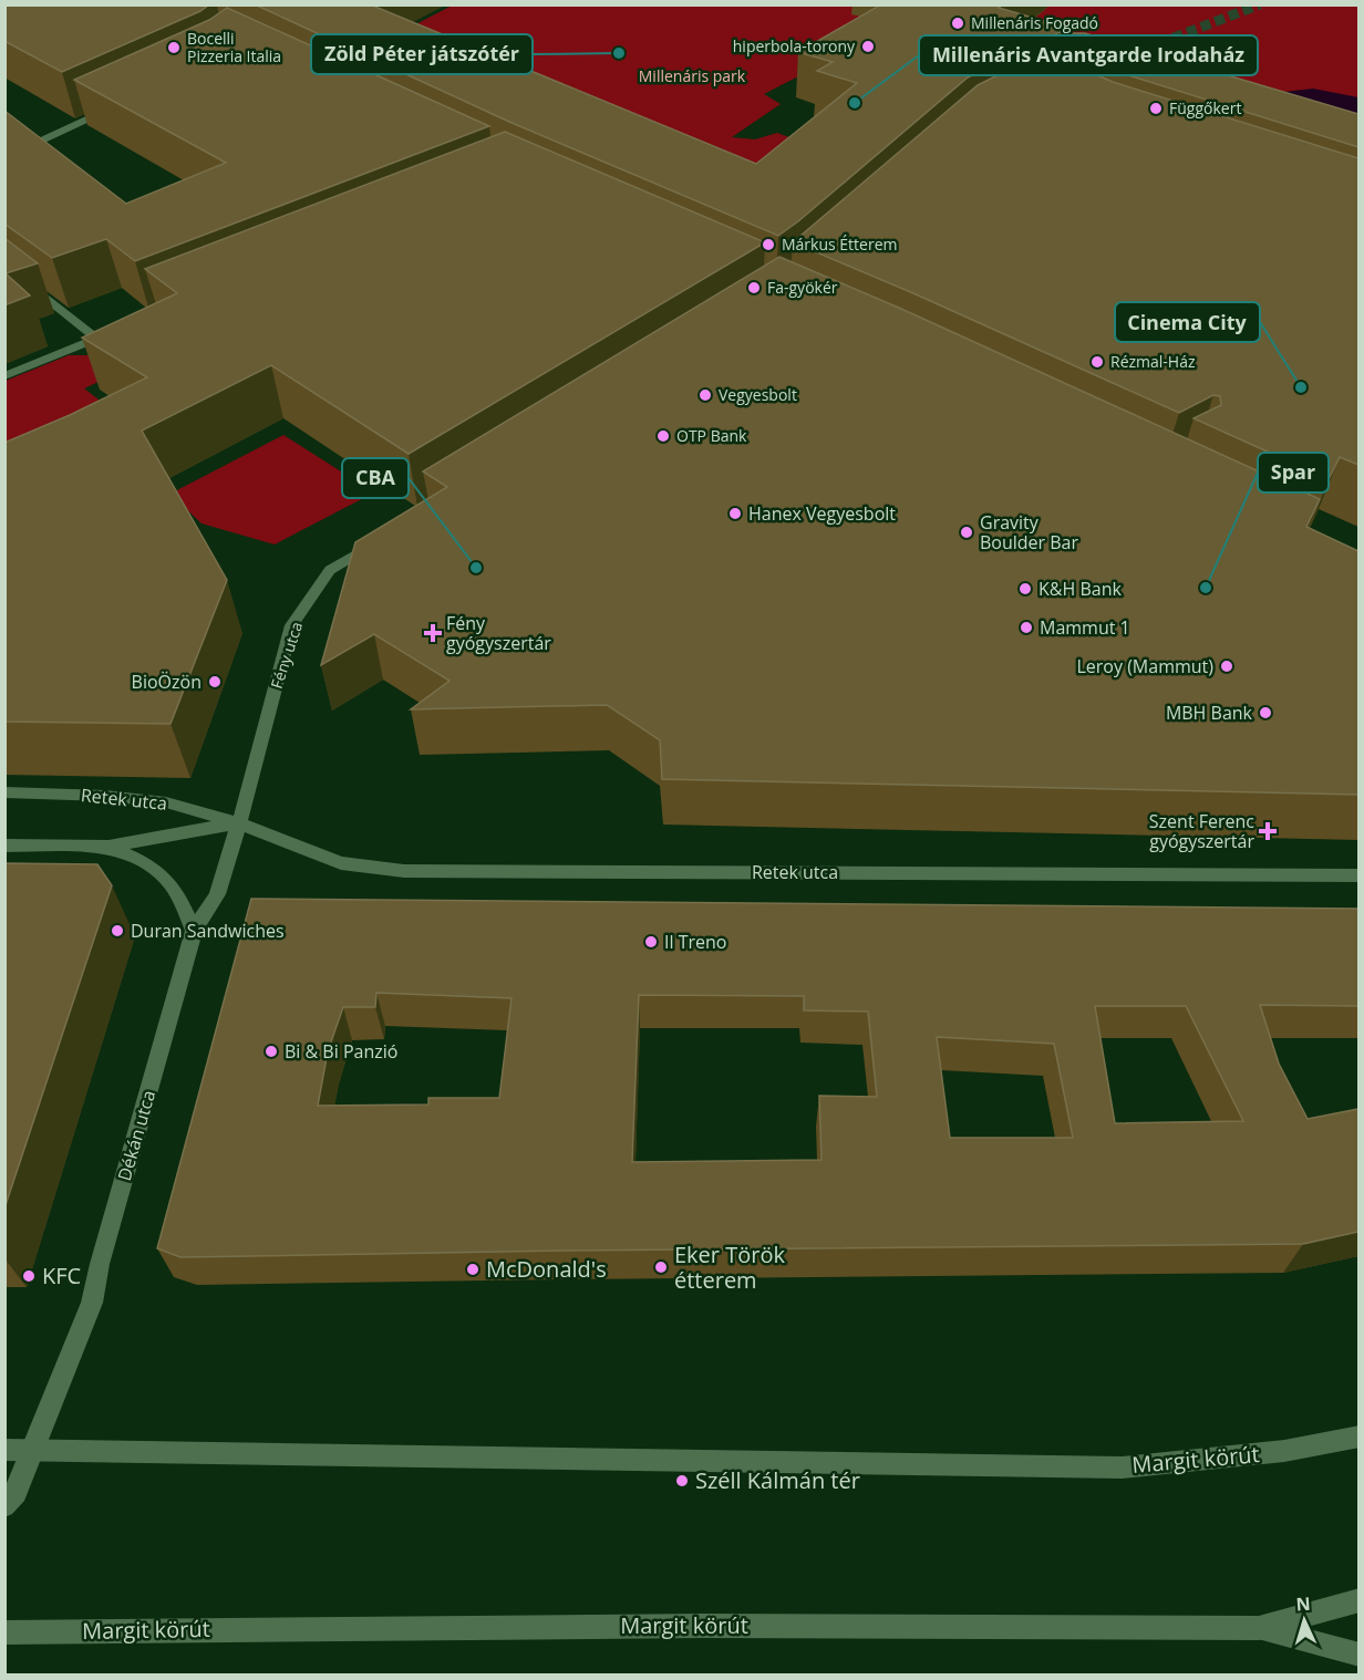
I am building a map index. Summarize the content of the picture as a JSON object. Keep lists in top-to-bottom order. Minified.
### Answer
{"streets":{"street":["Fény utca","Retek utca","Dékán utca","Margit körút"]},"crossings":[["Fény utca","Retek utca"],["Fény utca","Dékán utca"],["Retek utca","Dékán utca"],["Dékán utca","Margit körút"]],"parks":["Millenáris park"],"places":{"other":["Millenáris Fogadó","hiperbola-torony","Bocelli Pizzeria Italia","Zöld Péter játszótér","Millenáris Avantgarde Irodaház","Függőkert","Márkus Étterem","Fa-gyökér","Rézmal-Ház","Cinema City","Vegyesbolt","OTP Bank","Hanex Vegyesbolt","Gravity Boulder Bar","CBA","Spar","K&H Bank","Mammut 1","Leroy (Mammut)","BioÖzön","MBH Bank","Duran Sandwiches","Il Treno","Bi & Bi Panzió","Eker Török étterem","McDonald's","KFC","Széll Kálmán tér"],"health":["Fény gyógyszertár","Szent Ferenc gyógyszertár"]},"north":"top"}
